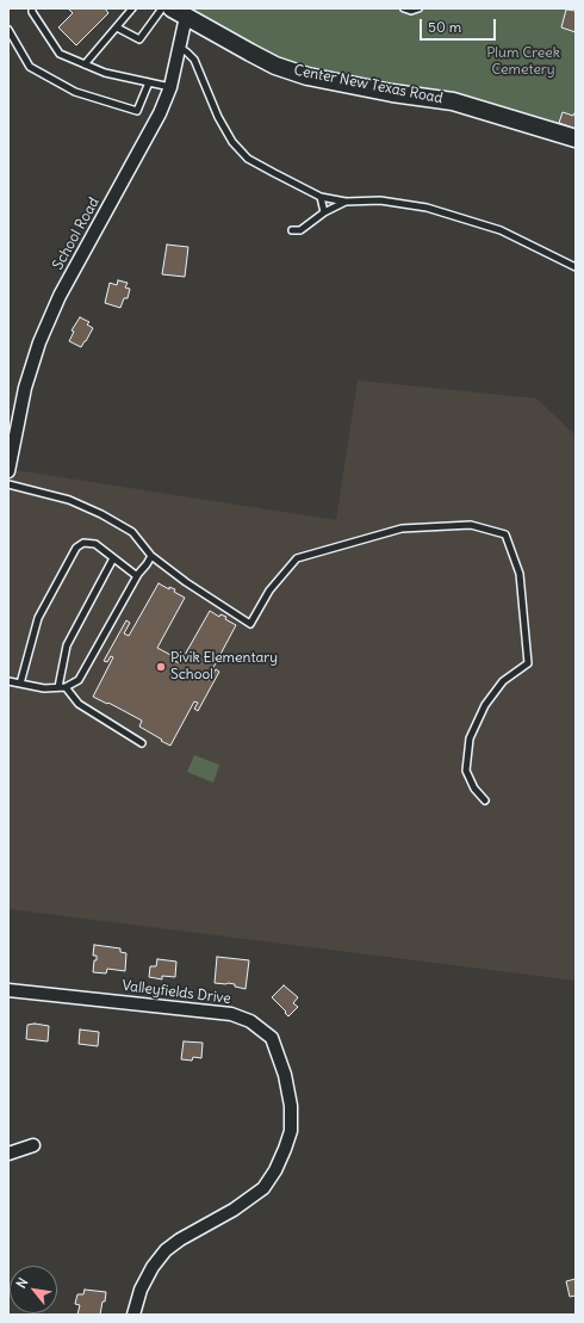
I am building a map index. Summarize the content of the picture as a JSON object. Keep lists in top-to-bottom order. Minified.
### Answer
{"streets":{"street":["Center New Texas Road","School Road","Valleyfields Drive"]},"crossings":[["Center New Texas Road","School Road"]],"parks":["Plum Creek Cemetery"],"places":["Pivik Elementary School"],"scale_bar":"50 m","north":"top left"}
